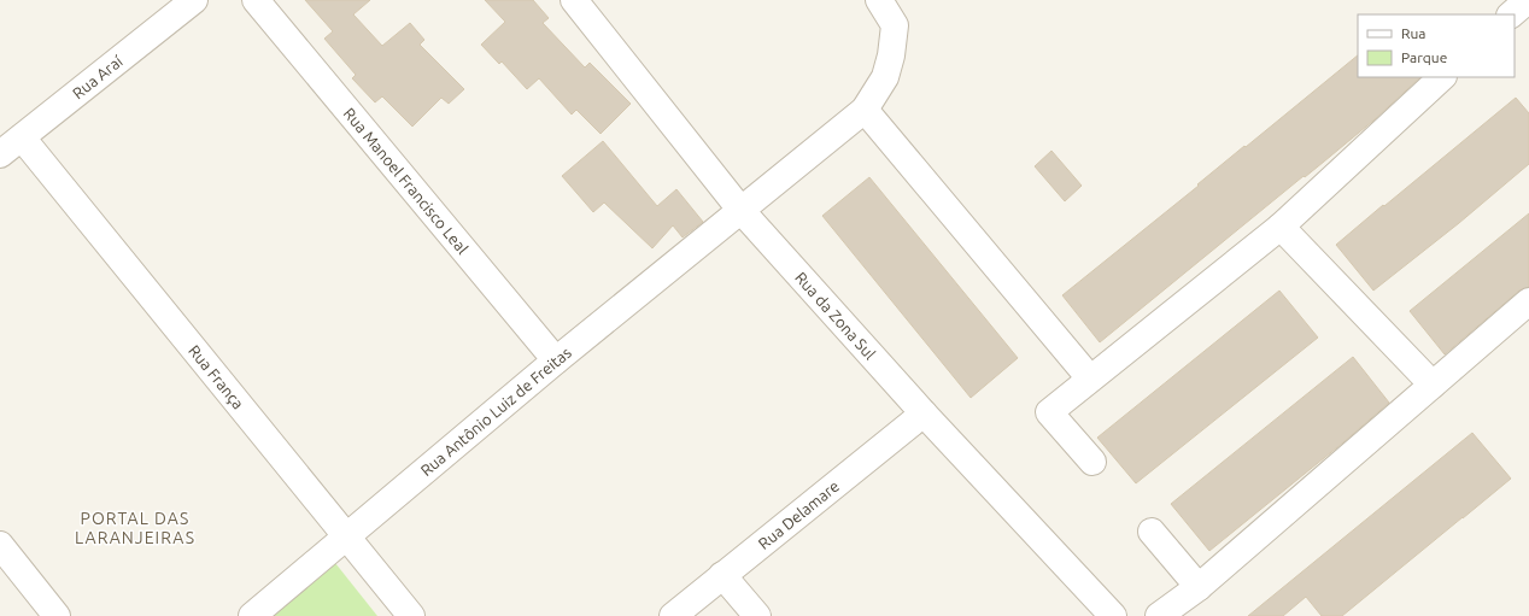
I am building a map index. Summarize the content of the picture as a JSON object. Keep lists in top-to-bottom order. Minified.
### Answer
{"streets":{"street":["Rua Araí","Rua Manoel Francisco Leal","Rua da Zona Sul","Rua França","Rua Antônio Luiz de Freitas","Rua Delamare"]},"crossings":[["Rua Araí","Rua França"],["Rua Manoel Francisco Leal","Rua Antônio Luiz de Freitas"],["Rua da Zona Sul","Rua Antônio Luiz de Freitas"],["Rua da Zona Sul","Rua Delamare"],["Rua França","Rua Antônio Luiz de Freitas"]],"districts":["PORTAL DAS LARANJEIRAS"],"legend":["Rua","Parque"]}
